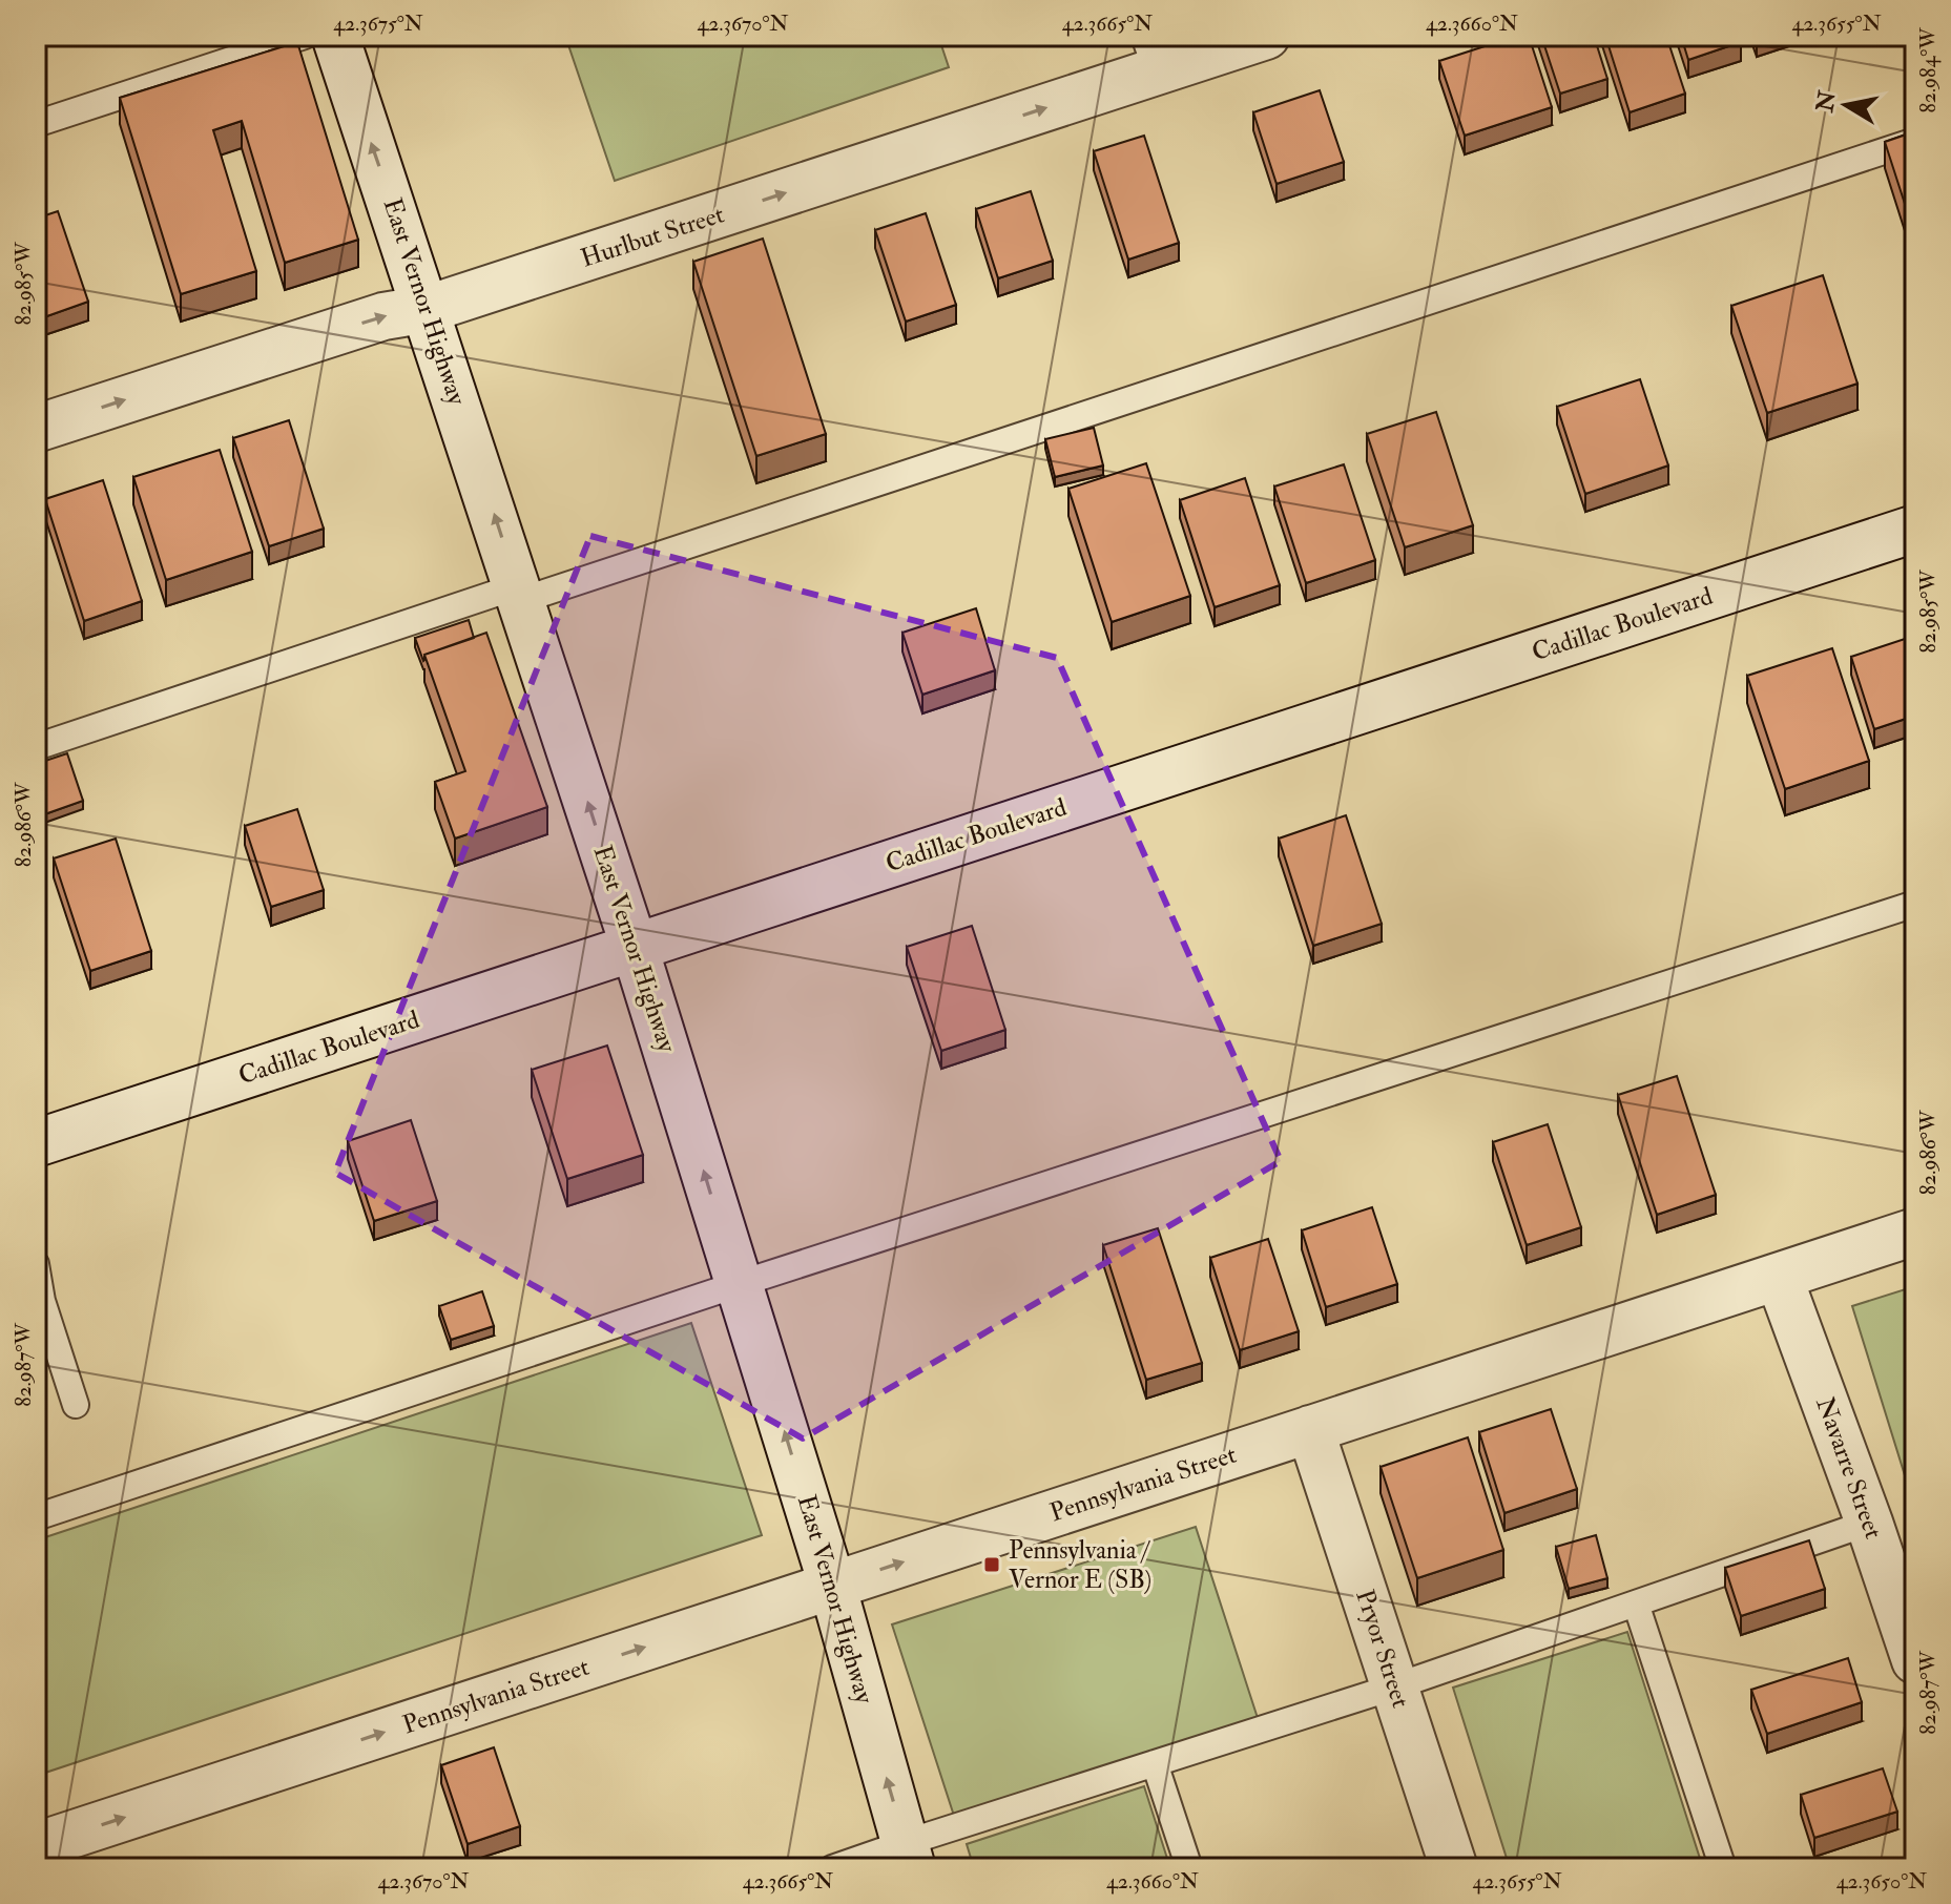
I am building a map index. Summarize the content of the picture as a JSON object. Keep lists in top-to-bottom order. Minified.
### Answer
{"streets":{"street":["Hurlbut Street","East Vernor Highway","Cadillac Boulevard","Navarre Street","Pennsylvania Street","Pryor Street"]},"crossings":[["Hurlbut Street","East Vernor Highway"],["East Vernor Highway","Cadillac Boulevard"],["East Vernor Highway","Pennsylvania Street"],["Navarre Street","Pennsylvania Street"],["Pennsylvania Street","Pryor Street"]],"one_way":["Hurlbut Street","East Vernor Highway","Pennsylvania Street"],"places":{"transit":["Pennsylvania / Vernor E (SB)"]},"north":"left","coordinates":["42.3675°N","42.3670°N","42.3665°N","42.3660°N","42.3655°N","82.984°W","82.985°W","82.986°W","82.987°W","42.3650°N"]}
